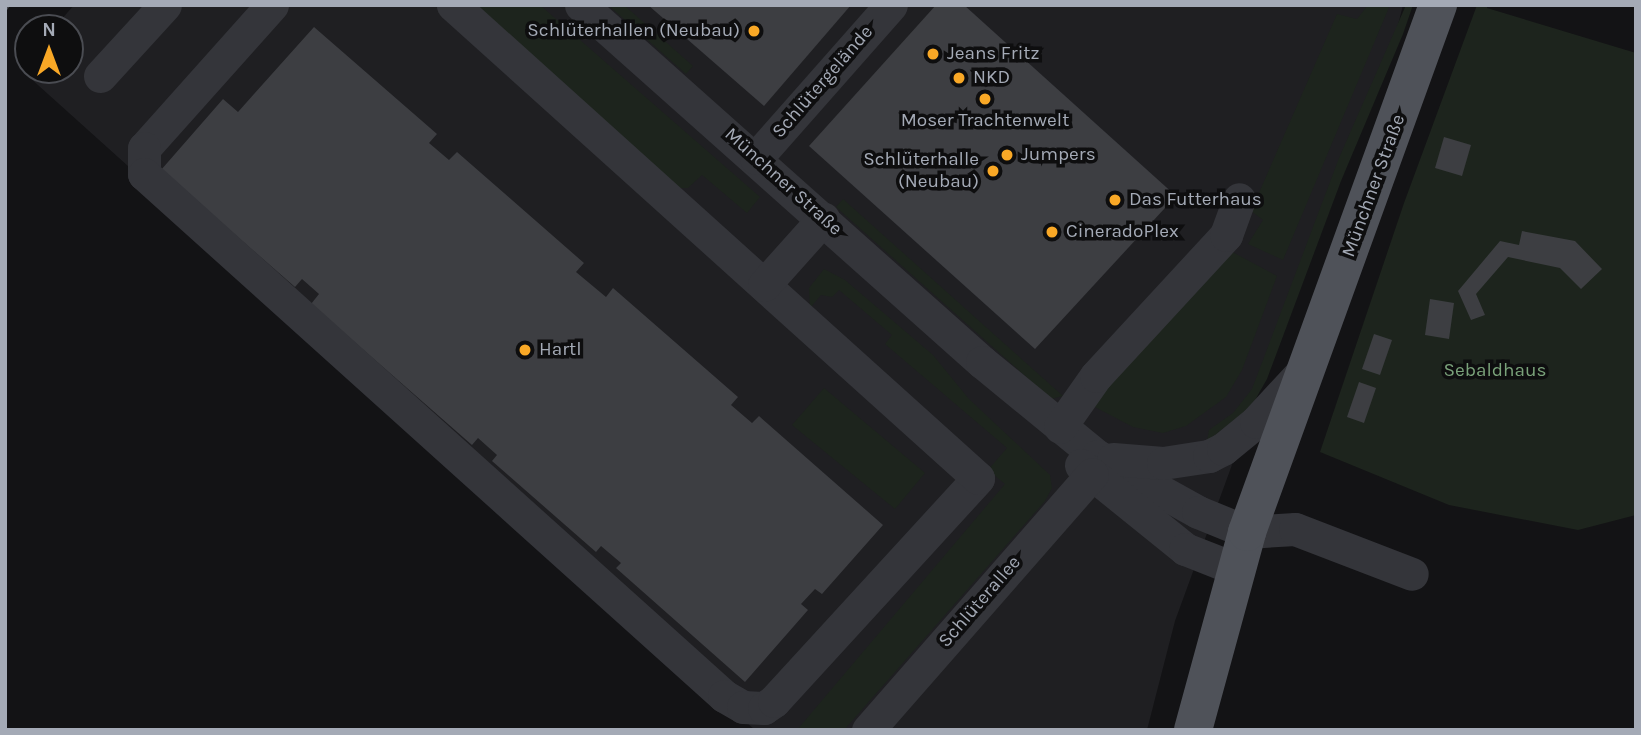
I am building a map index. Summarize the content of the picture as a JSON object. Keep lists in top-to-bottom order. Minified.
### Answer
{"streets":{"main road":["Münchner Straße"],"street":["Schlütergelände","Schlüterallee"]},"crossings":[["Schlütergelände","Münchner Straße"],["Münchner Straße","Schlüterallee"]],"parks":["Sebaldhaus"],"places":["Schlüterhallen (Neubau)","Jeans Fritz","NKD","Moser Trachtenwelt","Jumpers","Schlüterhalle (Neubau)","Das Futterhaus","CineradoPlex","Hartl"],"north":"top"}
